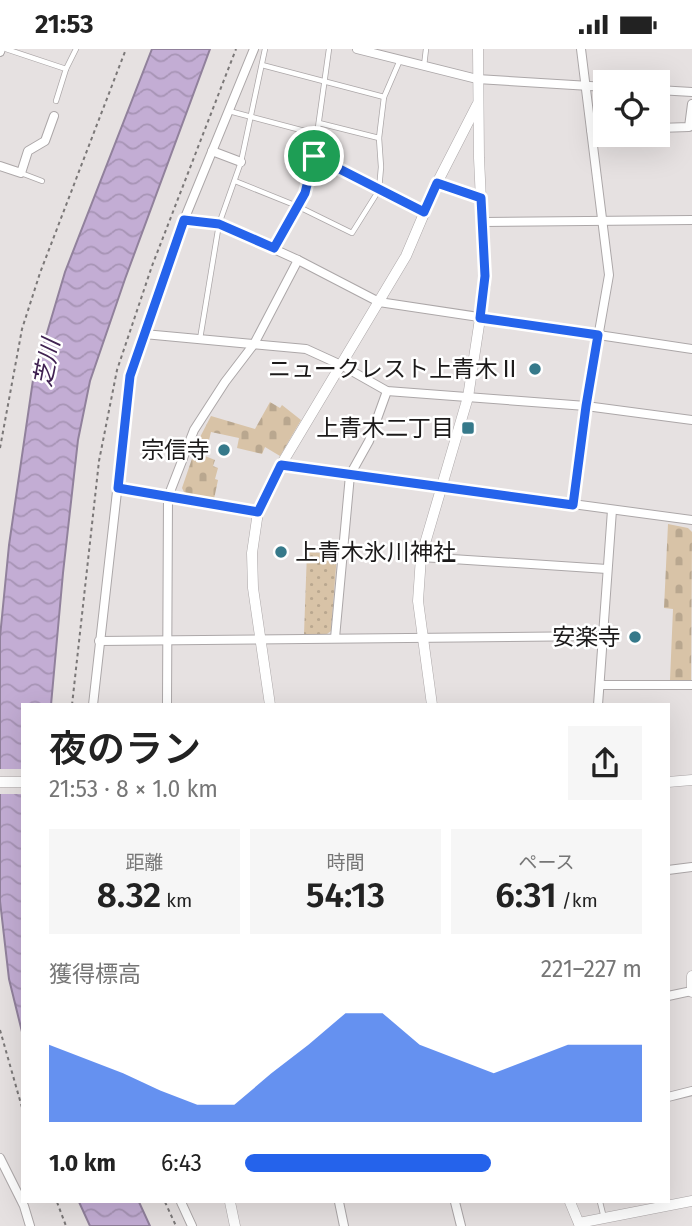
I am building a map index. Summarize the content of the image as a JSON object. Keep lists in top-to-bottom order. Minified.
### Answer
{"water":["芝川"],"places":{"other":["ニュークレスト上青木Ⅱ","宗信寺","上青木氷川神社","安楽寺"],"transit":["上青木二丁目"]},"page":{"status":"21:53","heading":["夜のラン","21:53 · 8 × 1.0 km"],"stats":[["距離","8.32 km"],["時間","54:13"],["ペース","6:31 /km"]],"chart":["獲得標高","221–227 m"],"list":[{"name":"1.0 km","note":"6:43"}]}}
